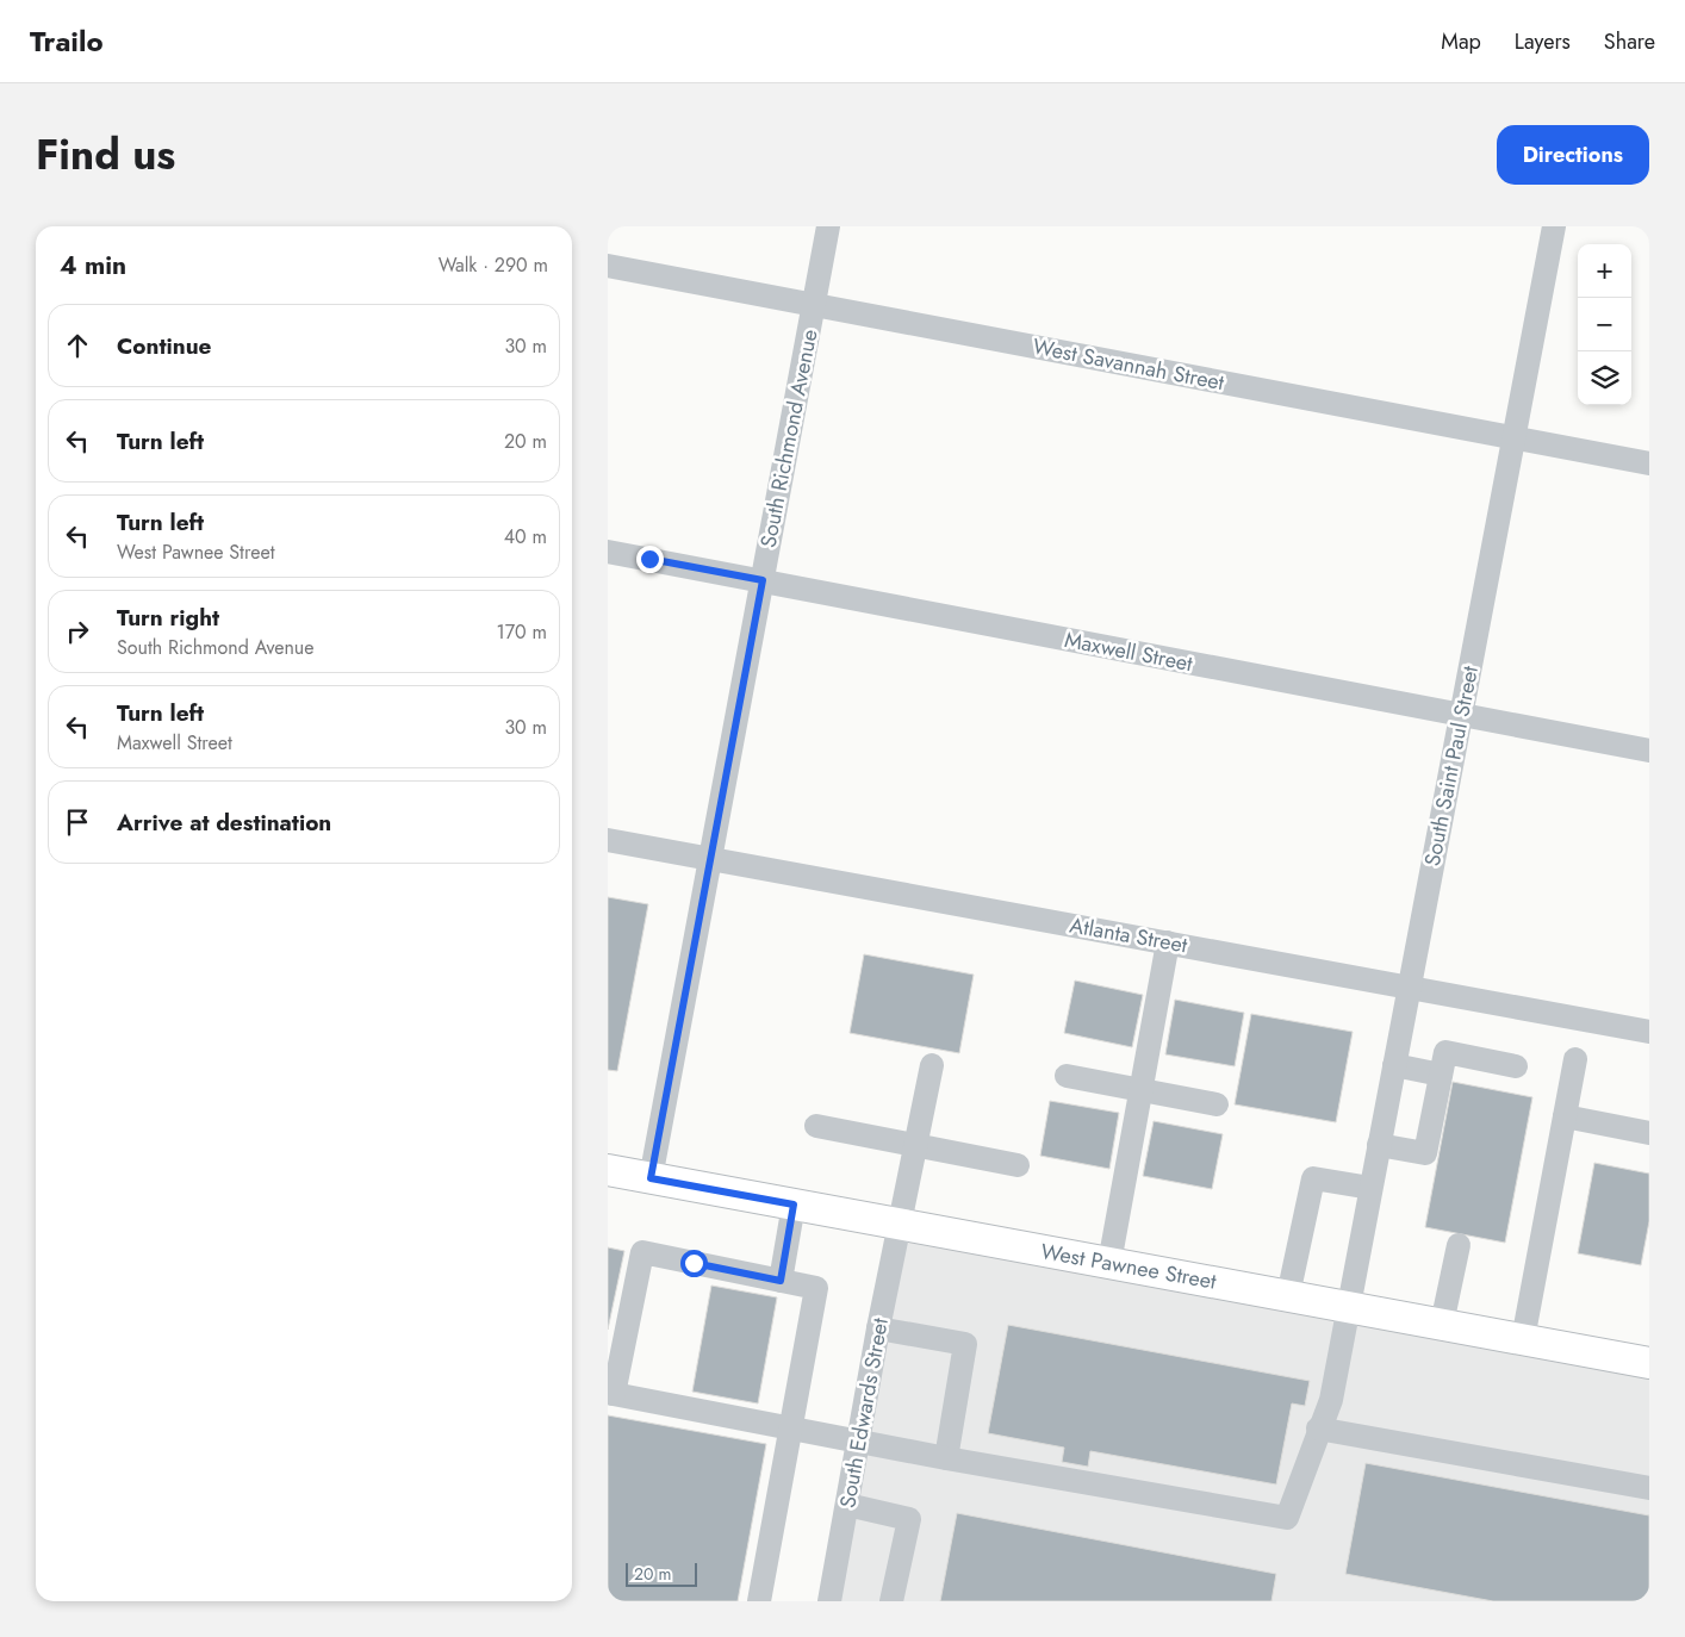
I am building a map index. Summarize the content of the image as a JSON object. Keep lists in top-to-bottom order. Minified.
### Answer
{"streets":{"main road":["West Pawnee Street"],"street":["West Savannah Street","South Richmond Avenue","Maxwell Street","South Saint Paul Street","Atlanta Street","South Edwards Street"]},"crossings":[["West Savannah Street","South Richmond Avenue"],["West Savannah Street","South Saint Paul Street"],["South Richmond Avenue","Maxwell Street"],["South Richmond Avenue","Atlanta Street"],["South Richmond Avenue","West Pawnee Street"],["Maxwell Street","South Saint Paul Street"],["South Saint Paul Street","Atlanta Street"],["South Saint Paul Street","West Pawnee Street"],["West Pawnee Street","South Edwards Street"]],"scale_bar":"20 m","page":{"header":"Trailo","nav":["Map","Layers","Share"],"title":"Find us","buttons":"Directions","heading":["4 min","Walk · 290 m"],"map_buttons":["+","−"],"list":[["Continue","30 m"],["Turn left","20 m"],["Turn left","West Pawnee Street","40 m"],["Turn right","South Richmond Avenue","170 m"],["Turn left","Maxwell Street","30 m"],"Arrive at destination"],"scale":"20 m"}}
